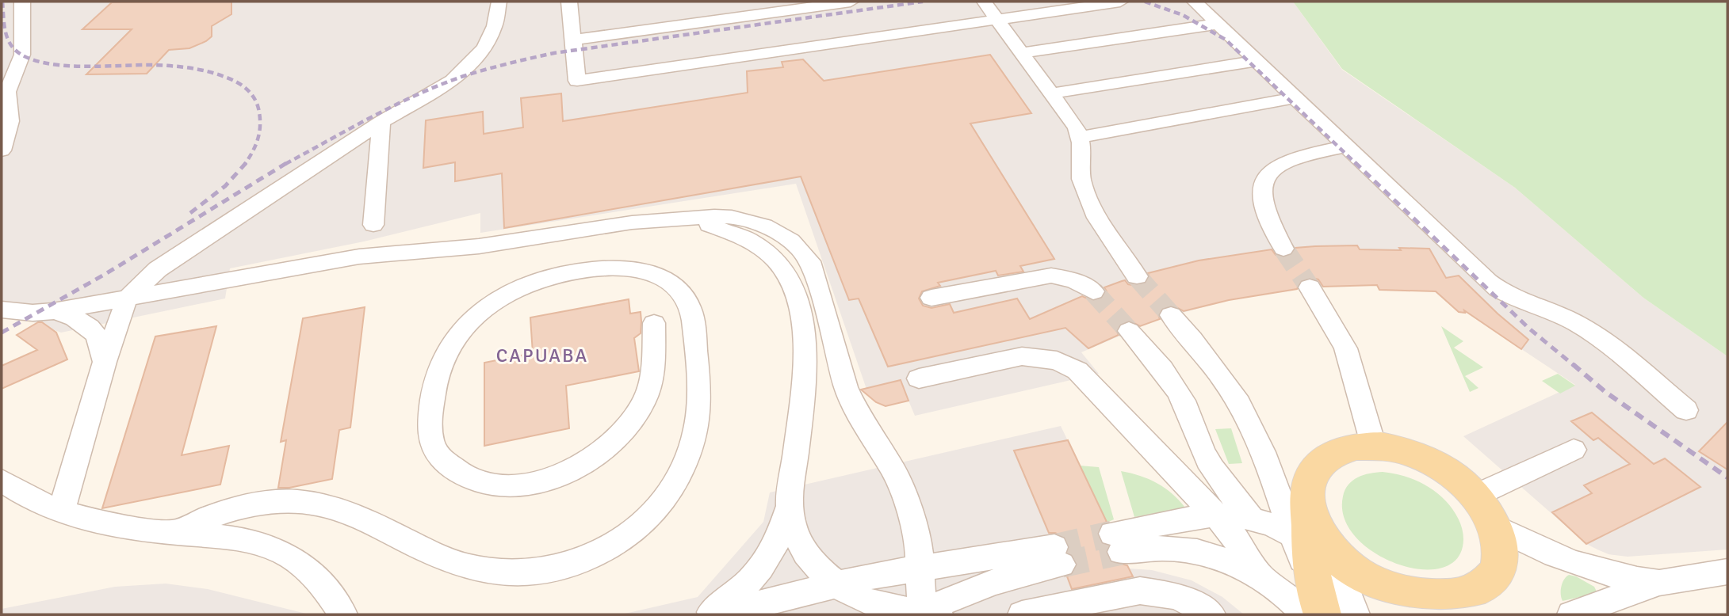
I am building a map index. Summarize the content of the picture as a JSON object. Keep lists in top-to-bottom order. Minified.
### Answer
{"districts":["CAPUABA"]}
